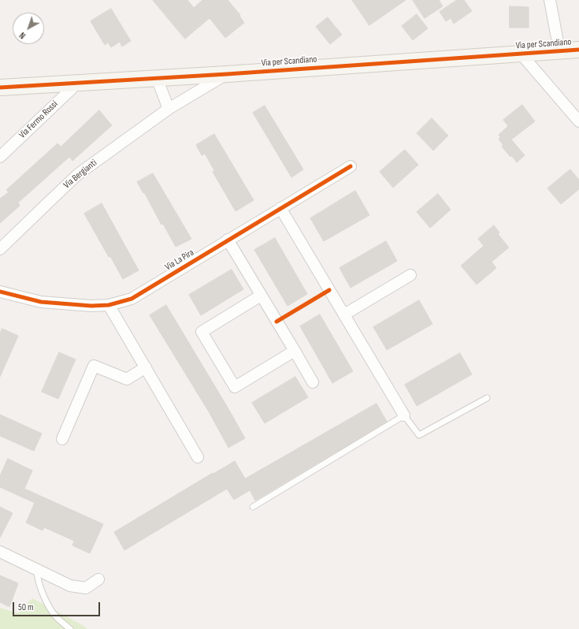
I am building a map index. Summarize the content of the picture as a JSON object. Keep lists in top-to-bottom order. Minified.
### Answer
{"streets":{"street":["Via per Scandiano","Via Fermo Rossi","Via Bergianti","Via La Pira"]},"crossings":[["Via per Scandiano","Via Fermo Rossi"],["Via per Scandiano","Via Bergianti"]],"scale_bar":"50 m","north":"bottom left"}
